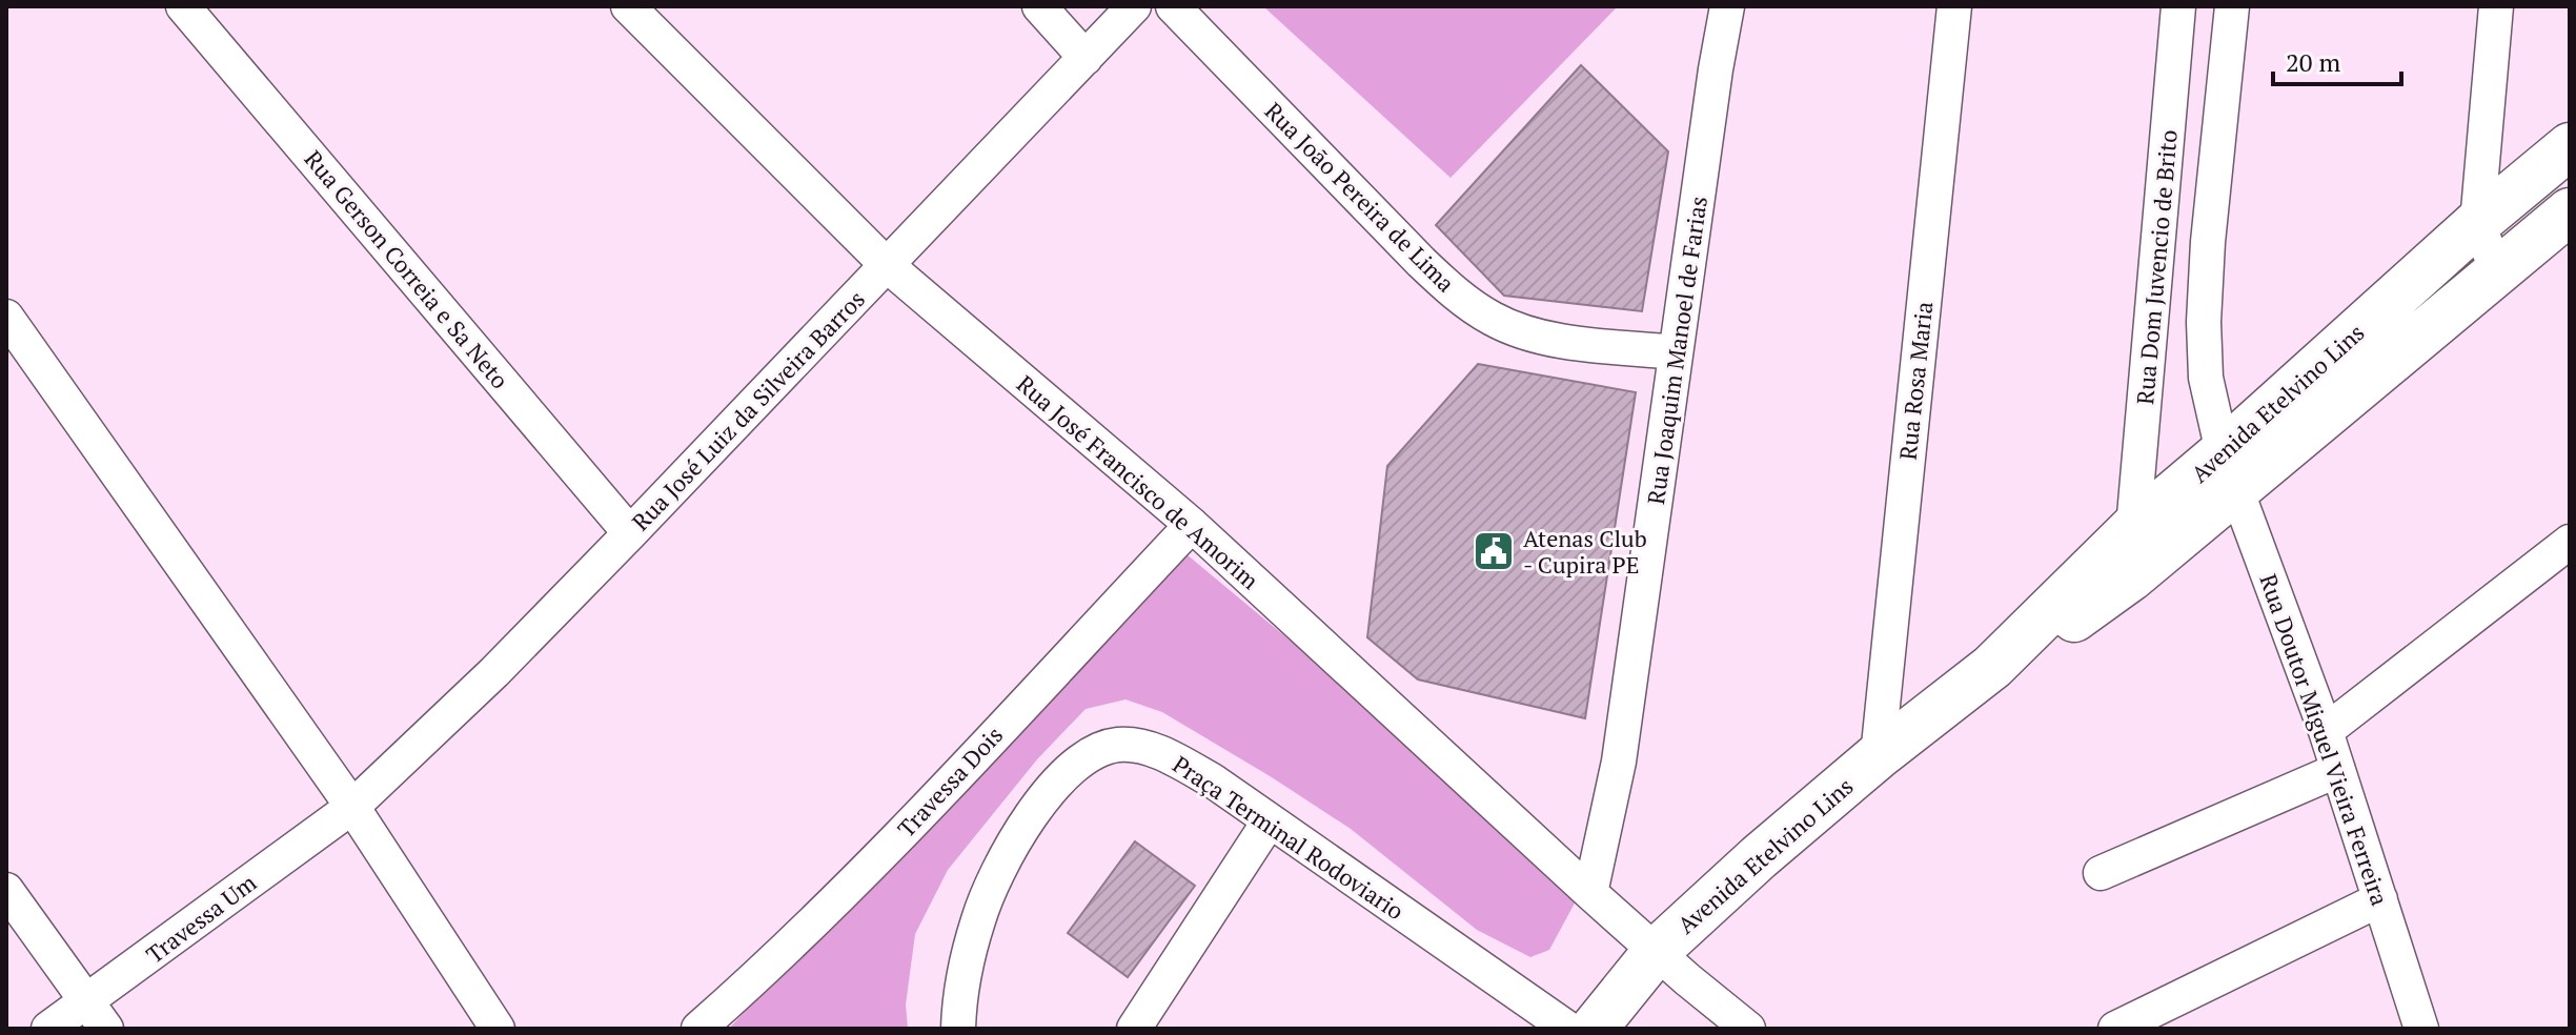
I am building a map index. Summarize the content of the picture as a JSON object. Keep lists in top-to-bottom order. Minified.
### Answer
{"streets":{"main road":["Avenida Etelvino Lins"],"street":["Rua João Pereira de Lima","Rua Dom Juvencio de Brito","Rua Gerson Correia e Sa Neto","Rua Joaquim Manoel de Farias","Rua Rosa Maria","Rua José Luiz da Silveira Barros","Rua José Francisco de Amorim","Rua Doutor Miguel Vieira Ferreira","Travessa Dois","Praça Terminal Rodoviario","Travessa Um"]},"crossings":[["Rua João Pereira de Lima","Rua Joaquim Manoel de Farias"],["Rua Dom Juvencio de Brito","Avenida Etelvino Lins"],["Rua Gerson Correia e Sa Neto","Rua José Luiz da Silveira Barros"],["Rua Joaquim Manoel de Farias","Rua José Francisco de Amorim"],["Rua Rosa Maria","Avenida Etelvino Lins"],["Avenida Etelvino Lins","Rua José Francisco de Amorim"],["Avenida Etelvino Lins","Rua Doutor Miguel Vieira Ferreira"],["Rua José Luiz da Silveira Barros","Rua José Francisco de Amorim"],["Rua José Luiz da Silveira Barros","Travessa Um"],["Rua José Francisco de Amorim","Travessa Dois"]],"places":{"public building":["Atenas Club - Cupira PE"]},"scale_bar":"20 m"}
